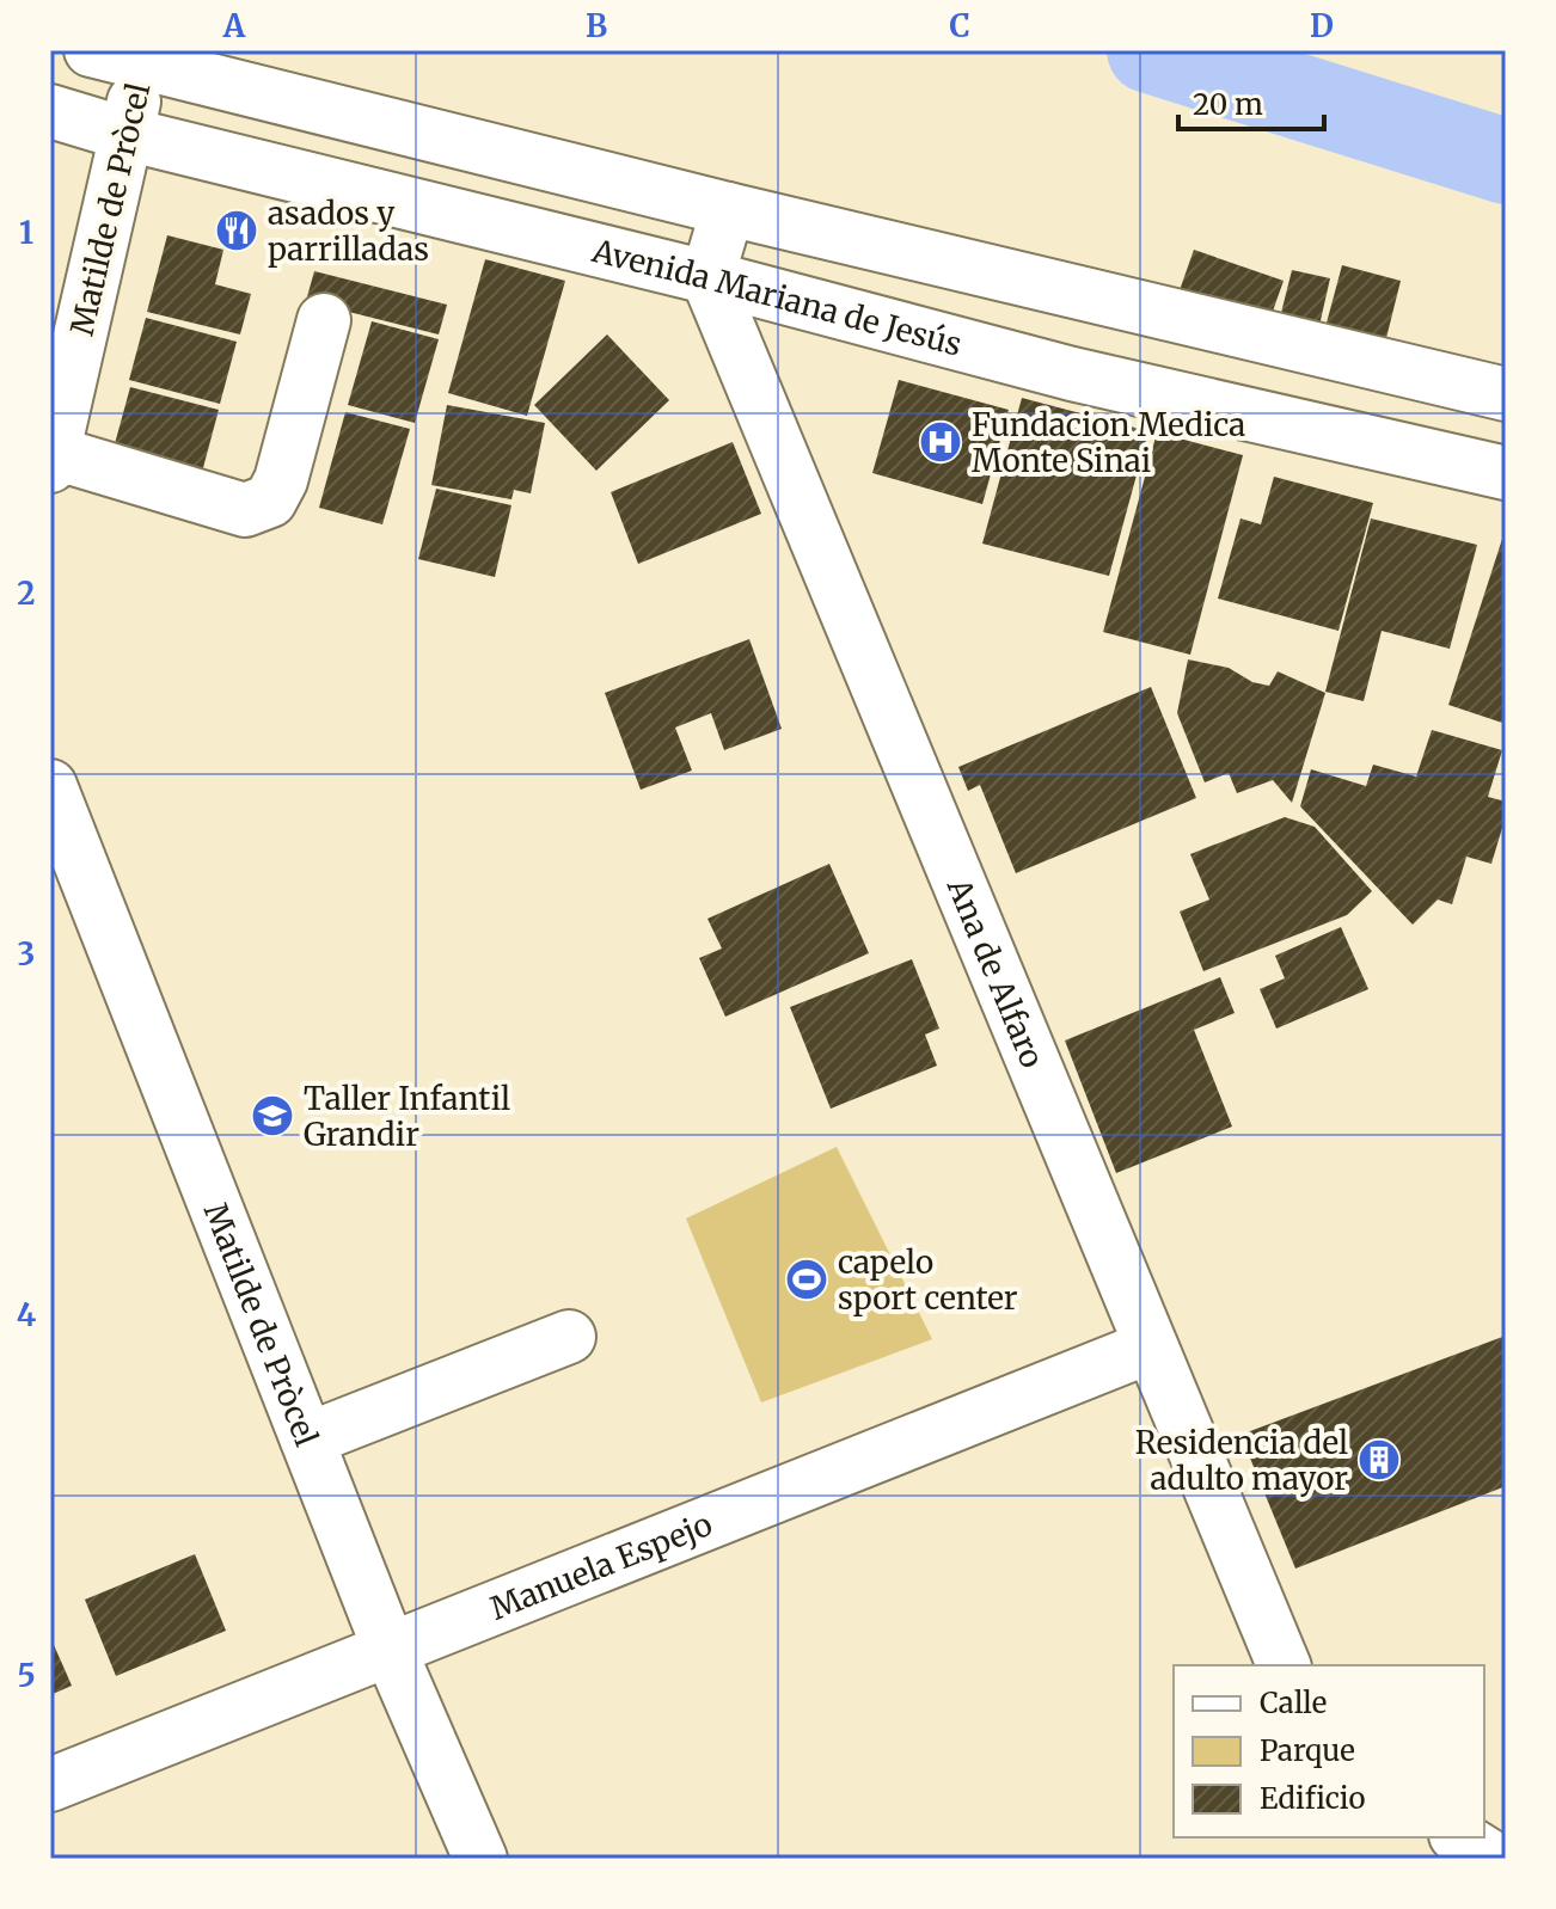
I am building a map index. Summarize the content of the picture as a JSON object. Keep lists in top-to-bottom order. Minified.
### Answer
{"streets":{"street":["Matilde de Pròcel","Avenida Mariana de Jesús","Ana de Alfaro","Manuela Espejo"]},"crossings":[["Matilde de Pròcel","Avenida Mariana de Jesús"],["Matilde de Pròcel","Manuela Espejo"],["Avenida Mariana de Jesús","Ana de Alfaro"],["Ana de Alfaro","Manuela Espejo"]],"places":{"restaurant":["asados y parrilladas"],"hospital":["Fundacion Medica Monte Sinai"],"school or university":["Taller Infantil Grandir"],"sports":["capelo sport center"],"building":["Residencia del adulto mayor"]},"legend":["Calle","Parque","Edificio"],"scale_bar":"20 m","grid":{"columns":["A","B","C","D"],"rows":["1","2","3","4","5"]}}
